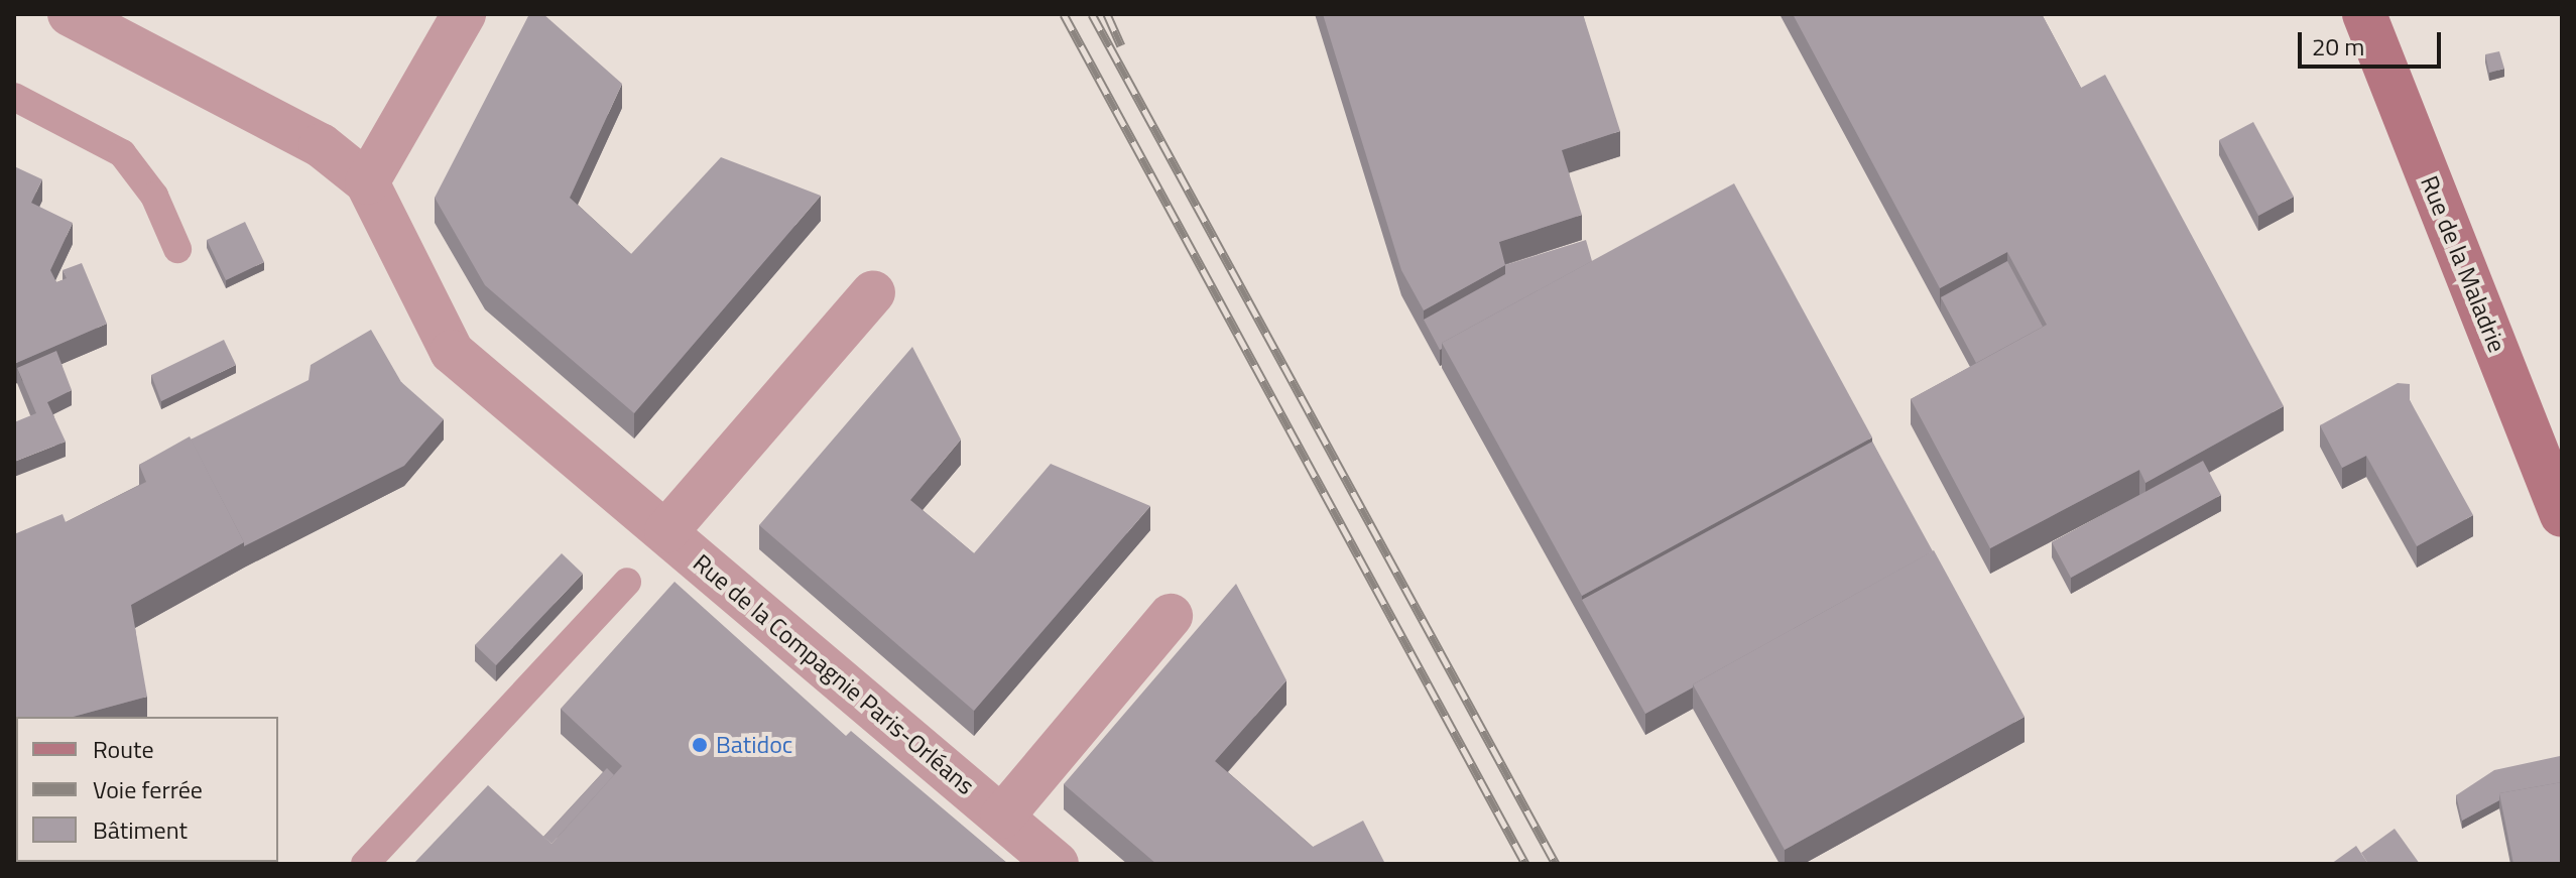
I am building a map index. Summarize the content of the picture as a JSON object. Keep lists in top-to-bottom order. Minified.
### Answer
{"streets":{"street":["Rue de la Maladrie","Rue de la Compagnie Paris-Orléans"]},"places":["Batidoc"],"legend":["Route","Voie ferrée","Bâtiment"],"scale_bar":"20 m"}
